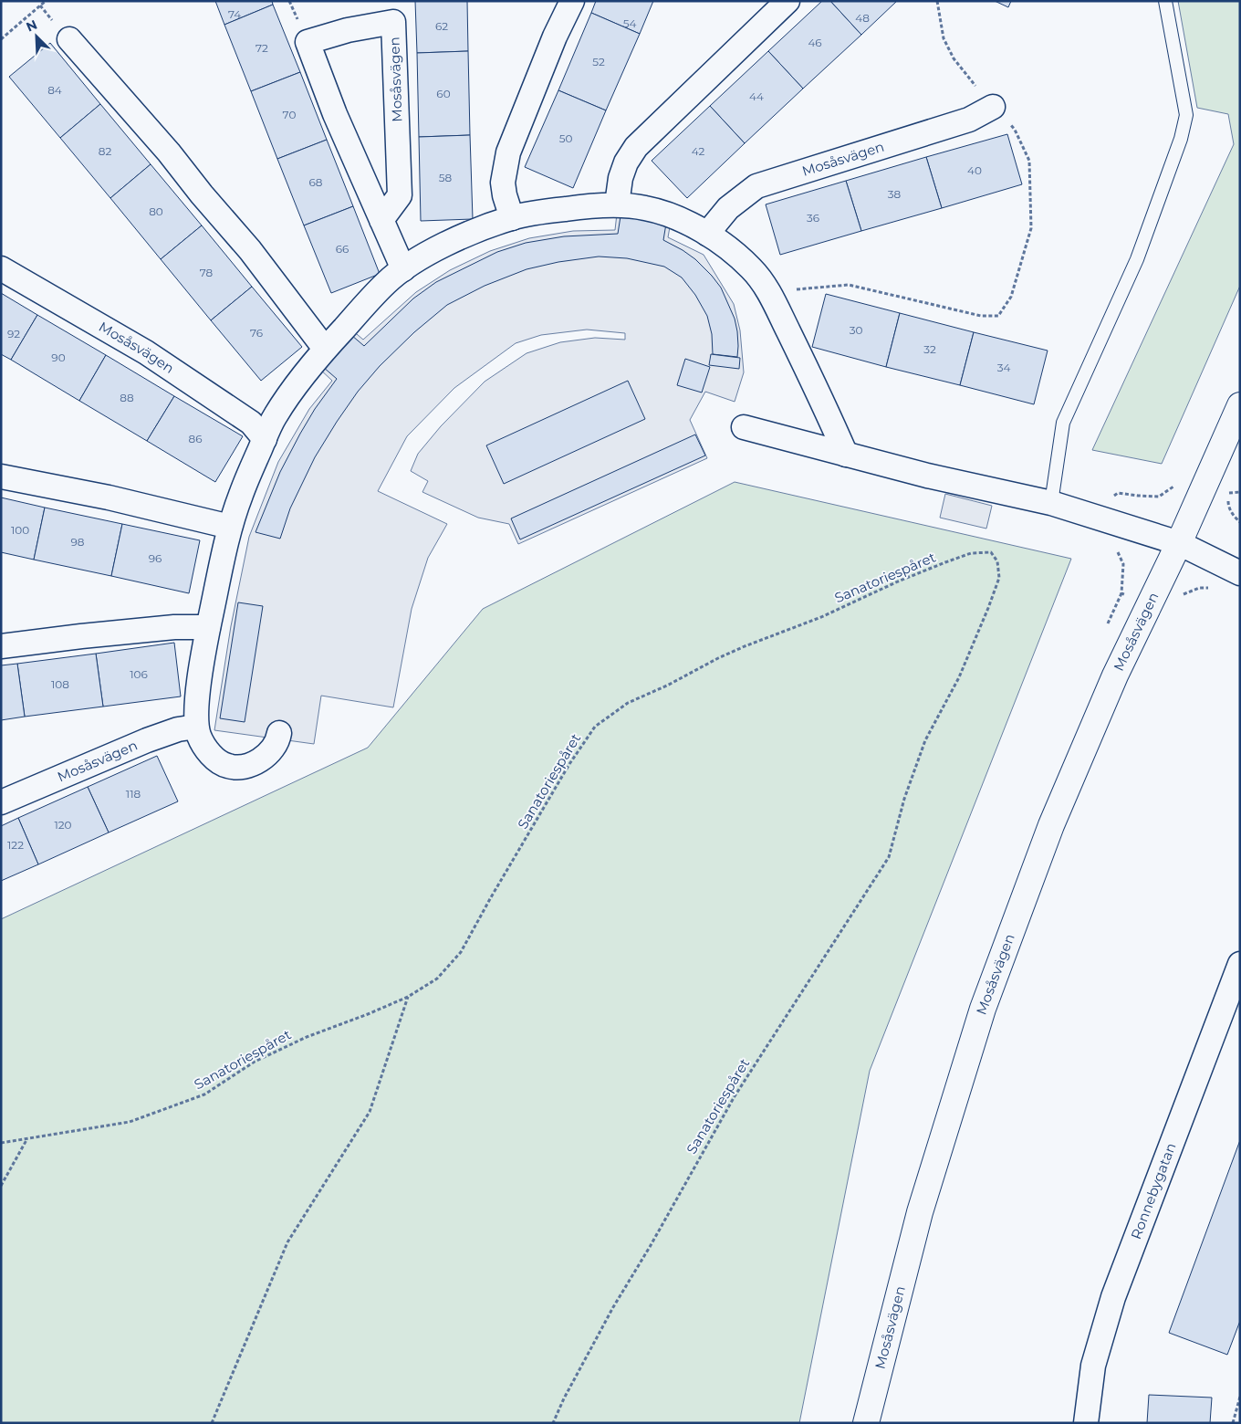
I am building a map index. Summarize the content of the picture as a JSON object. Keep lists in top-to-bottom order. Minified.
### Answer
{"streets":{"main road":["Mosåsvägen"],"street":["Ronnebygatan"],"path":["Sanatoriespåret"]},"house_numbers":["74","48","54","62","46","72","52","84","60","44","70","50","82","42","40","58","68","38","80","36","66","78","30","76","92","32","90","34","88","86","100","98","96","106","108","118","120","122"],"north":"top left"}
